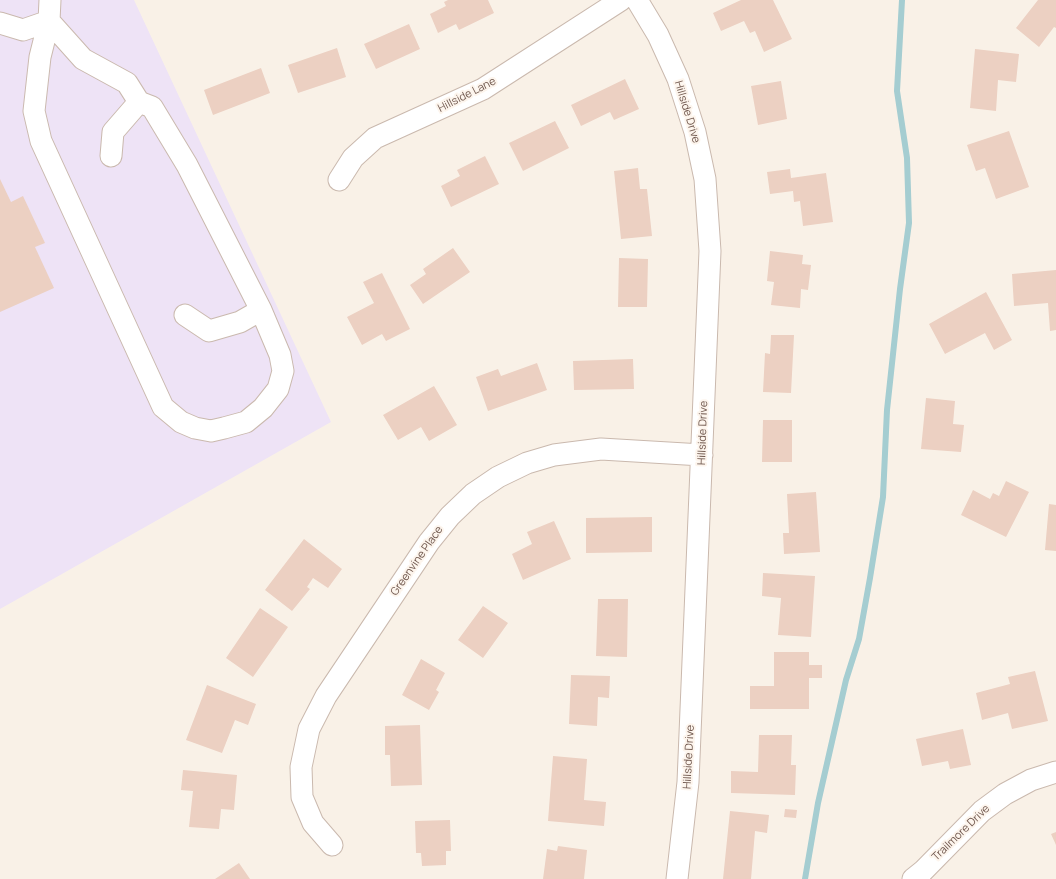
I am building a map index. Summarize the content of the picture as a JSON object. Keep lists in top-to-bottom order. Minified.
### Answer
{"streets":{"street":["Hillside Lane","Hillside Drive","Greenvine Place","Trailmore Drive"]},"crossings":[["Hillside Drive","Greenvine Place"]]}
